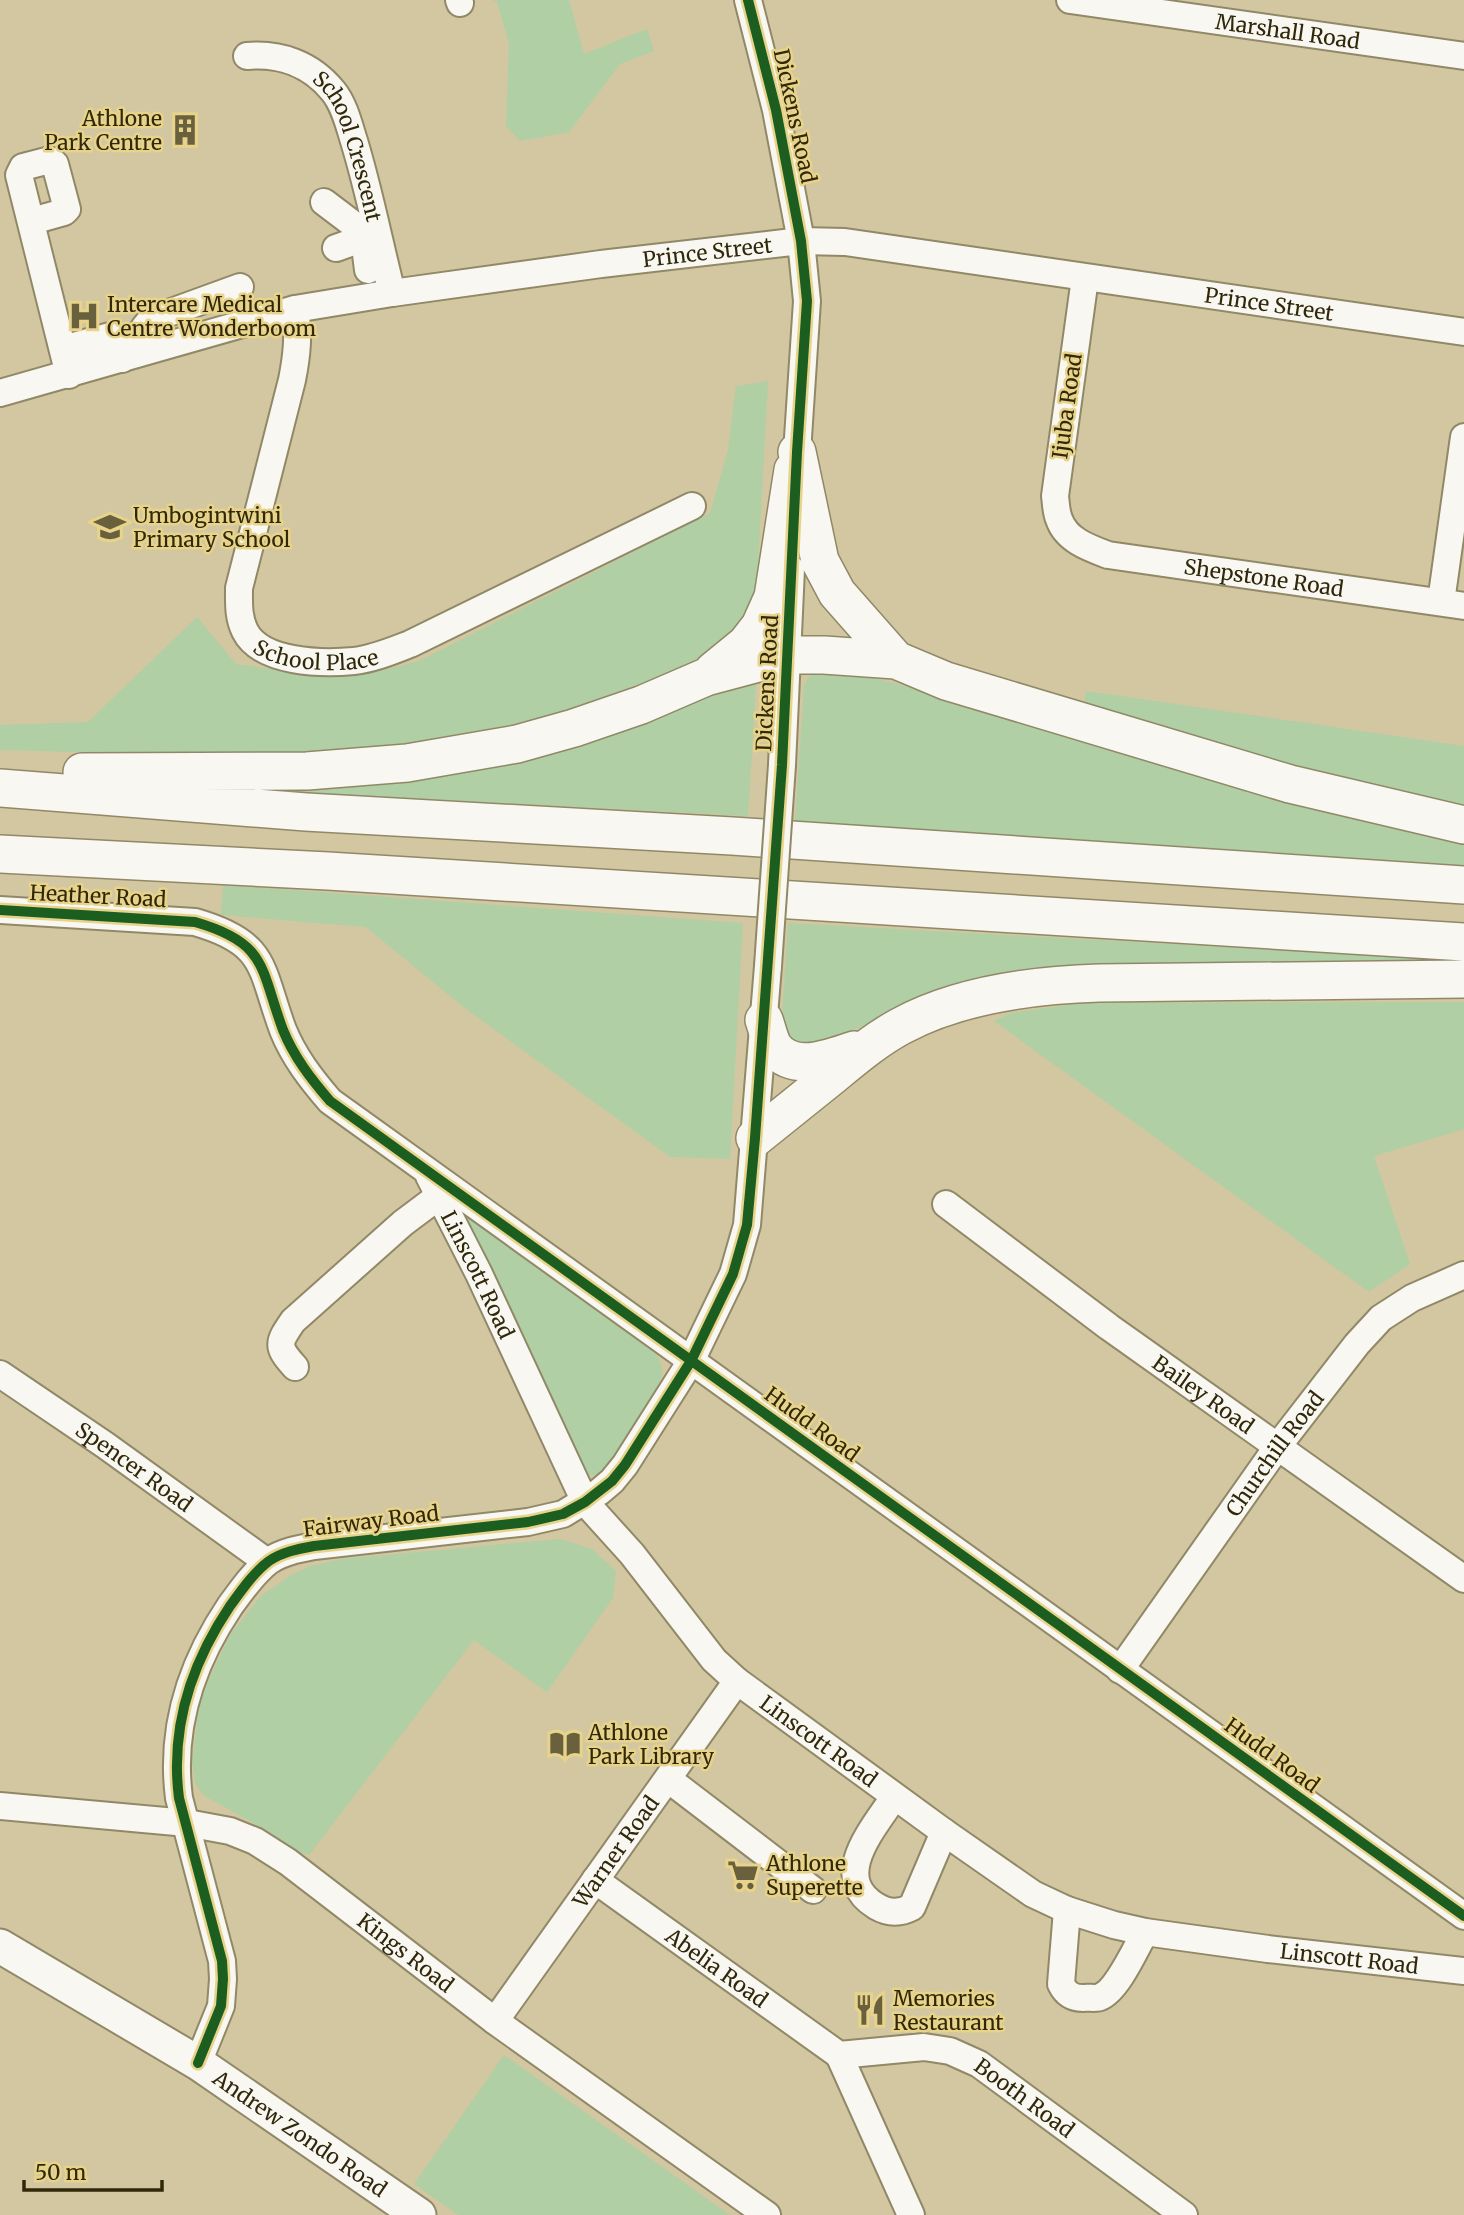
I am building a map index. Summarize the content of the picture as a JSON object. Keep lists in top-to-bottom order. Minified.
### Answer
{"streets":{"main road":["Andrew Zondo Road"],"street":["Marshall Road","Dickens Road","School Crescent","Prince Street","Ijuba Road","Shepstone Road","School Place","Heather Road","Linscott Road","Bailey Road","Hudd Road","Churchill Road","Spencer Road","Fairway Road","Warner Road","Kings Road","Abelia Road","Booth Road"]},"crossings":[["Dickens Road","Prince Street"],["Dickens Road","Hudd Road"],["Dickens Road","Fairway Road"],["School Crescent","Prince Street"],["Prince Street","Ijuba Road"],["Prince Street","School Place"],["Ijuba Road","Shepstone Road"],["Heather Road","Hudd Road"],["Linscott Road","Hudd Road"],["Linscott Road","Fairway Road"],["Linscott Road","Warner Road"],["Bailey Road","Churchill Road"],["Hudd Road","Churchill Road"],["Hudd Road","Fairway Road"],["Spencer Road","Fairway Road"],["Fairway Road","Kings Road"],["Fairway Road","Andrew Zondo Road"],["Warner Road","Kings Road"],["Warner Road","Abelia Road"],["Abelia Road","Booth Road"]],"places":{"building":["Athlone Park Centre"],"hospital":["Intercare Medical Centre Wonderboom"],"school or university":["Umbogintwini Primary School"],"library":["Athlone Park Library"],"supermarket":["Athlone Superette"],"restaurant":["Memories Restaurant"]},"scale_bar":"50 m"}
